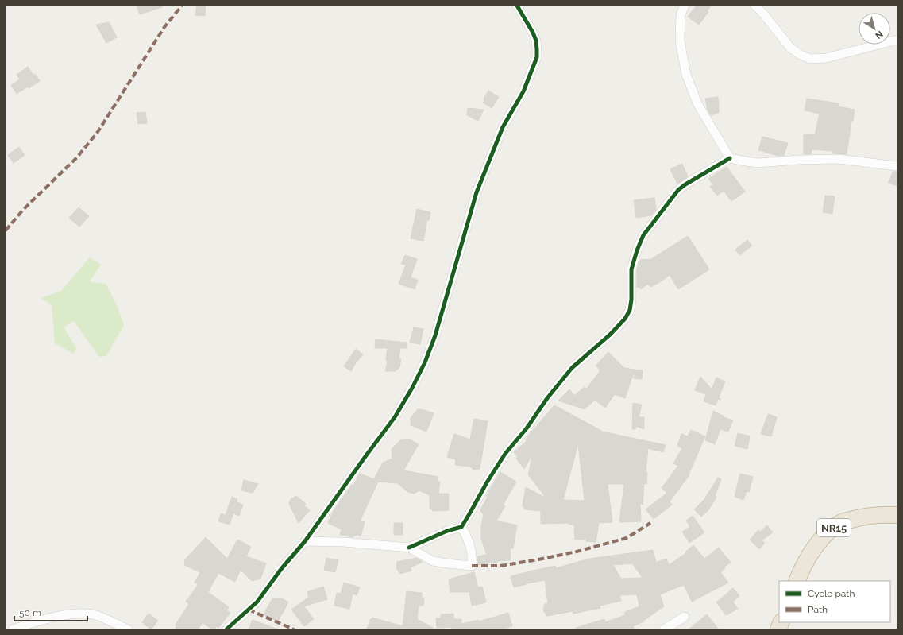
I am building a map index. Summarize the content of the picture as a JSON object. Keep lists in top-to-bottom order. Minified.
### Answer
{"streets":{"highway":["NR15"]},"legend":["Cycle path","Path"],"scale_bar":"50 m","north":"bottom right"}
